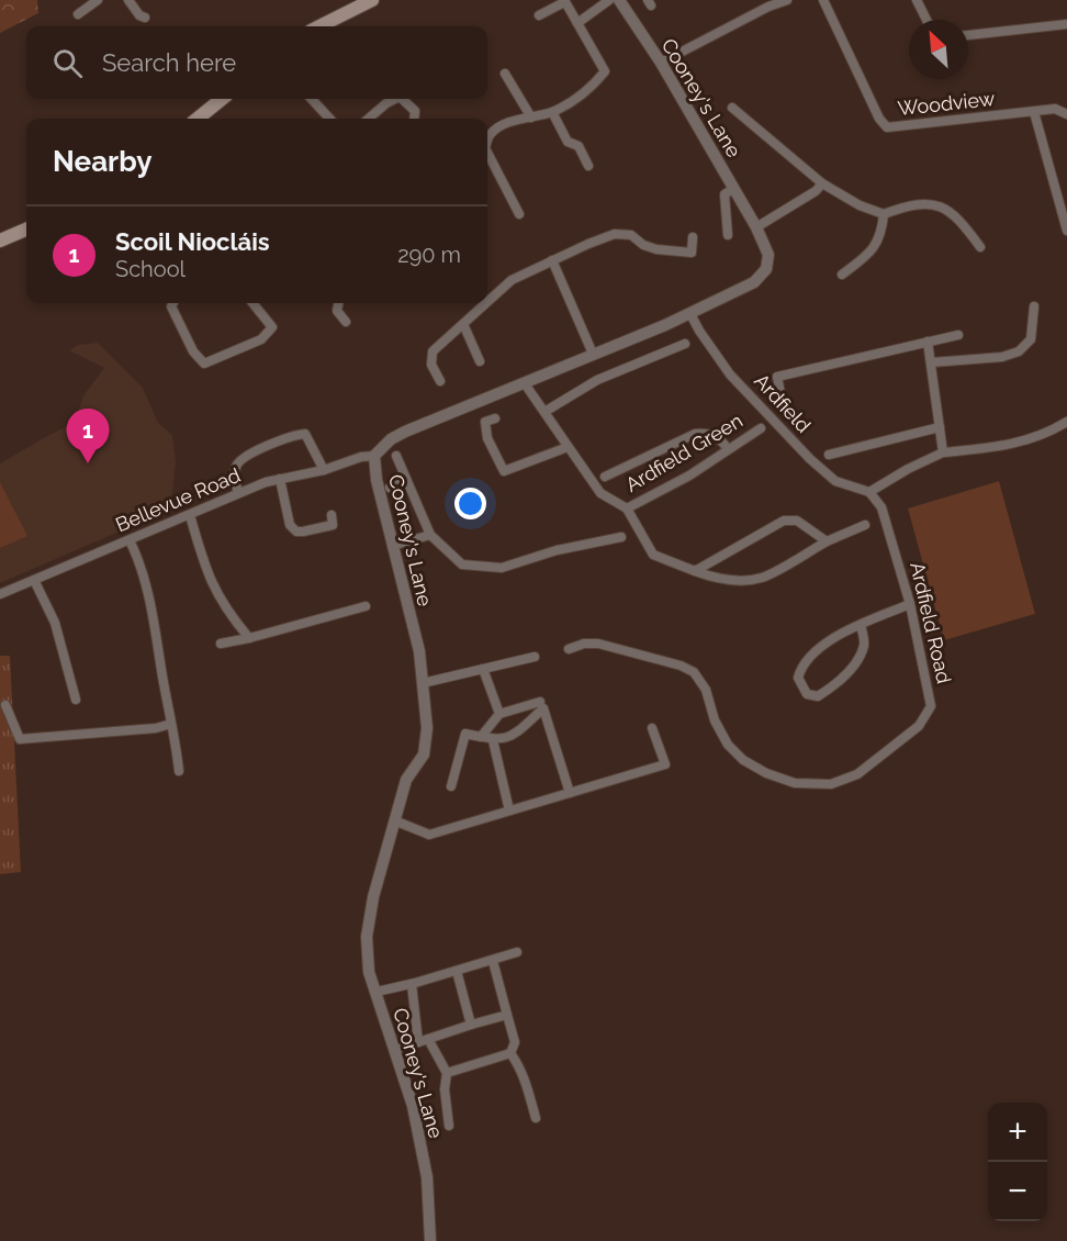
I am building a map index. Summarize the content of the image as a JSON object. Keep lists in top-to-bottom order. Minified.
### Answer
{"streets":{"street":["Cooney's Lane","Woodview","Ardfield","Ardfield Green","Bellevue Road","Ardfield Road"]},"crossings":[["Cooney's Lane","Ardfield"],["Cooney's Lane","Bellevue Road"],["Ardfield","Ardfield Road"]],"north":"top left","page":{"search":"Search here","heading":"Nearby","list":[{"mark":"1","name":"Scoil Niocláis","note":"School","value":"290 m"}],"pins":"1","map_buttons":["+","−"]}}
